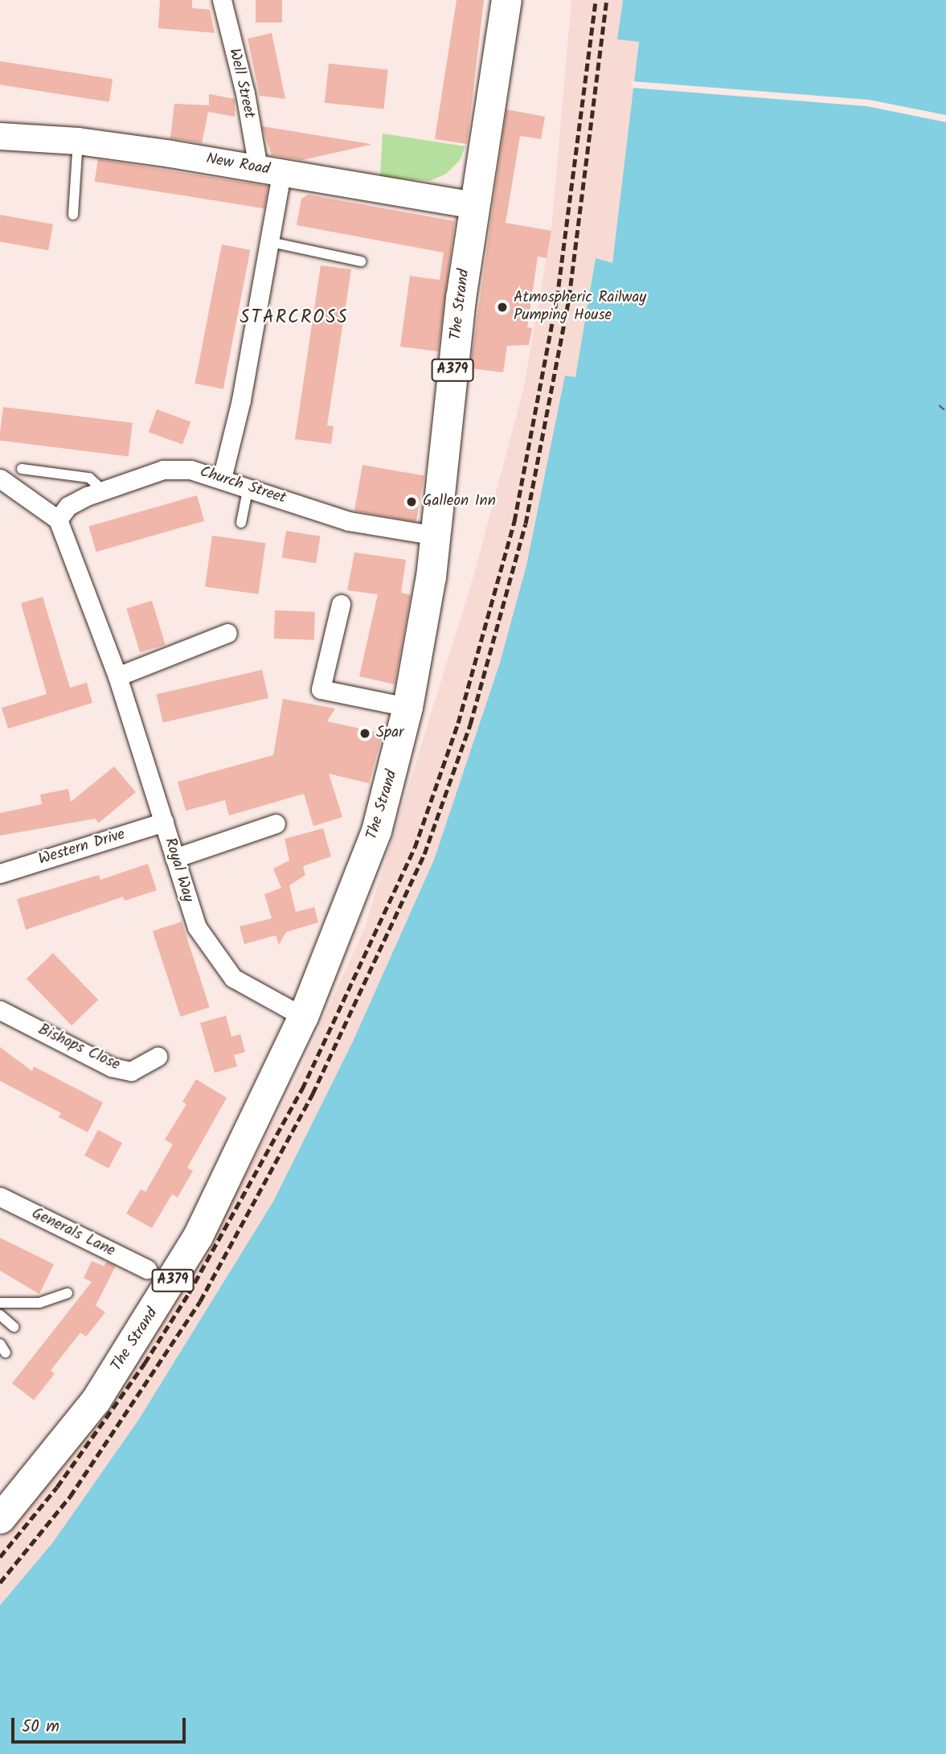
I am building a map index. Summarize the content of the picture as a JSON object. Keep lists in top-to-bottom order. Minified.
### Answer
{"streets":{"main road":["The Strand","A379"],"street":["Well Street","New Road","Church Street","Western Drive","Royal Way","Bishops Close","Generals Lane"]},"crossings":[["Well Street","New Road"],["Well Street","Church Street"],["New Road","The Strand"],["The Strand","Church Street"],["The Strand","Royal Way"],["Church Street","Royal Way"],["Western Drive","Royal Way"]],"districts":["STARCROSS"],"places":["Atmospheric Railway Pumping House","Galleon Inn","Spar"],"scale_bar":"50 m"}
